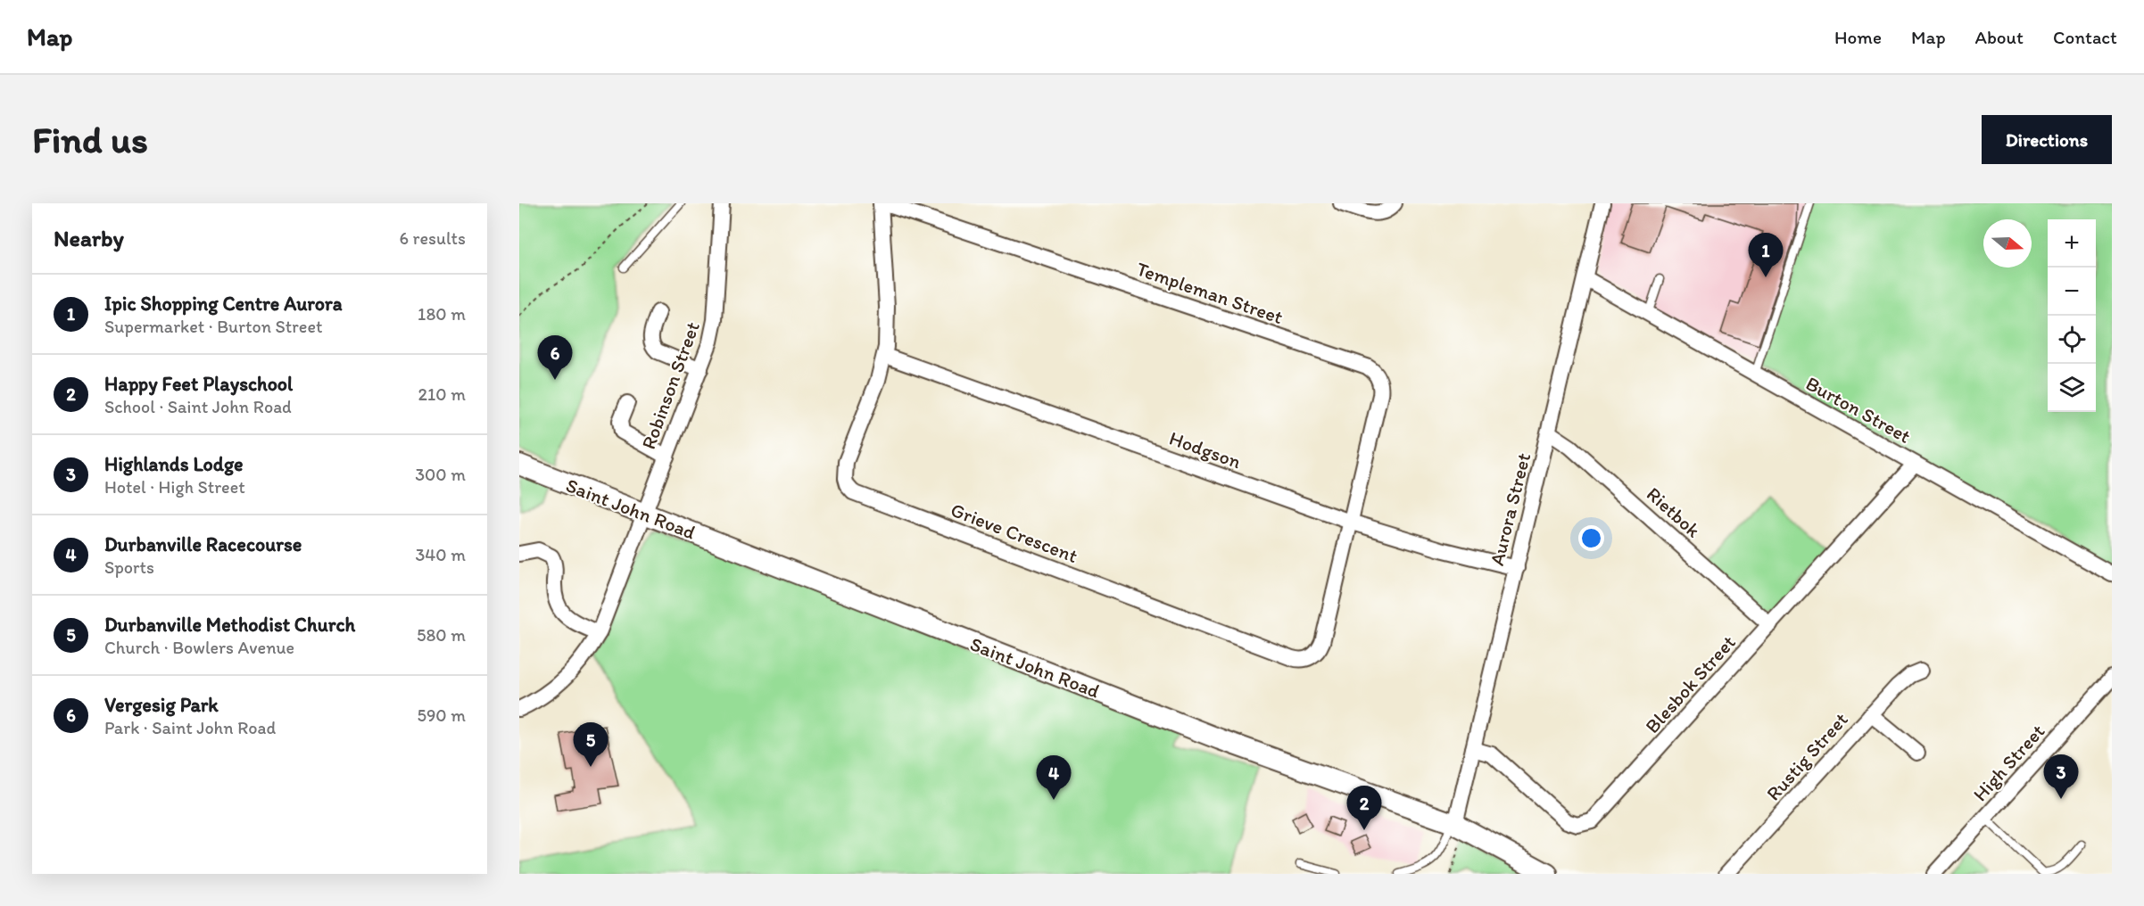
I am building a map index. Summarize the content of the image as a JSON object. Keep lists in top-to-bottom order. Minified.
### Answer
{"streets":{"main road":["Saint John Road"],"street":["Templeman Street","Robinson Street","Burton Street","Hodgson","Aurora Street","Rietbok","Grieve Crescent","Blesbok Street","Rustig Street","High Street"]},"crossings":[["Templeman Street","Hodgson"],["Templeman Street","Grieve Crescent"],["Robinson Street","Saint John Road"],["Burton Street","Aurora Street"],["Burton Street","Blesbok Street"],["Hodgson","Aurora Street"],["Hodgson","Grieve Crescent"],["Saint John Road","Aurora Street"],["Aurora Street","Rietbok"],["Aurora Street","Blesbok Street"],["Rietbok","Blesbok Street"]],"north":"right","page":{"header":"Map","nav":["Home","Map","About","Contact"],"buttons":"Directions","title":"Find us","heading":["Nearby","6 results"],"map_buttons":["+","−"],"pins":["1","6","5","3","4","2"],"list":[{"mark":"1","name":"Ipic Shopping Centre Aurora","note":"Supermarket · Burton Street","value":"180 m"},{"mark":"2","name":"Happy Feet Playschool","note":"School · Saint John Road","value":"210 m"},{"mark":"3","name":"Highlands Lodge","note":"Hotel · High Street","value":"300 m"},{"mark":"4","name":"Durbanville Racecourse","note":"Sports","value":"340 m"},{"mark":"5","name":"Durbanville Methodist Church","note":"Church · Bowlers Avenue","value":"580 m"},{"mark":"6","name":"Vergesig Park","note":"Park · Saint John Road","value":"590 m"}]}}
